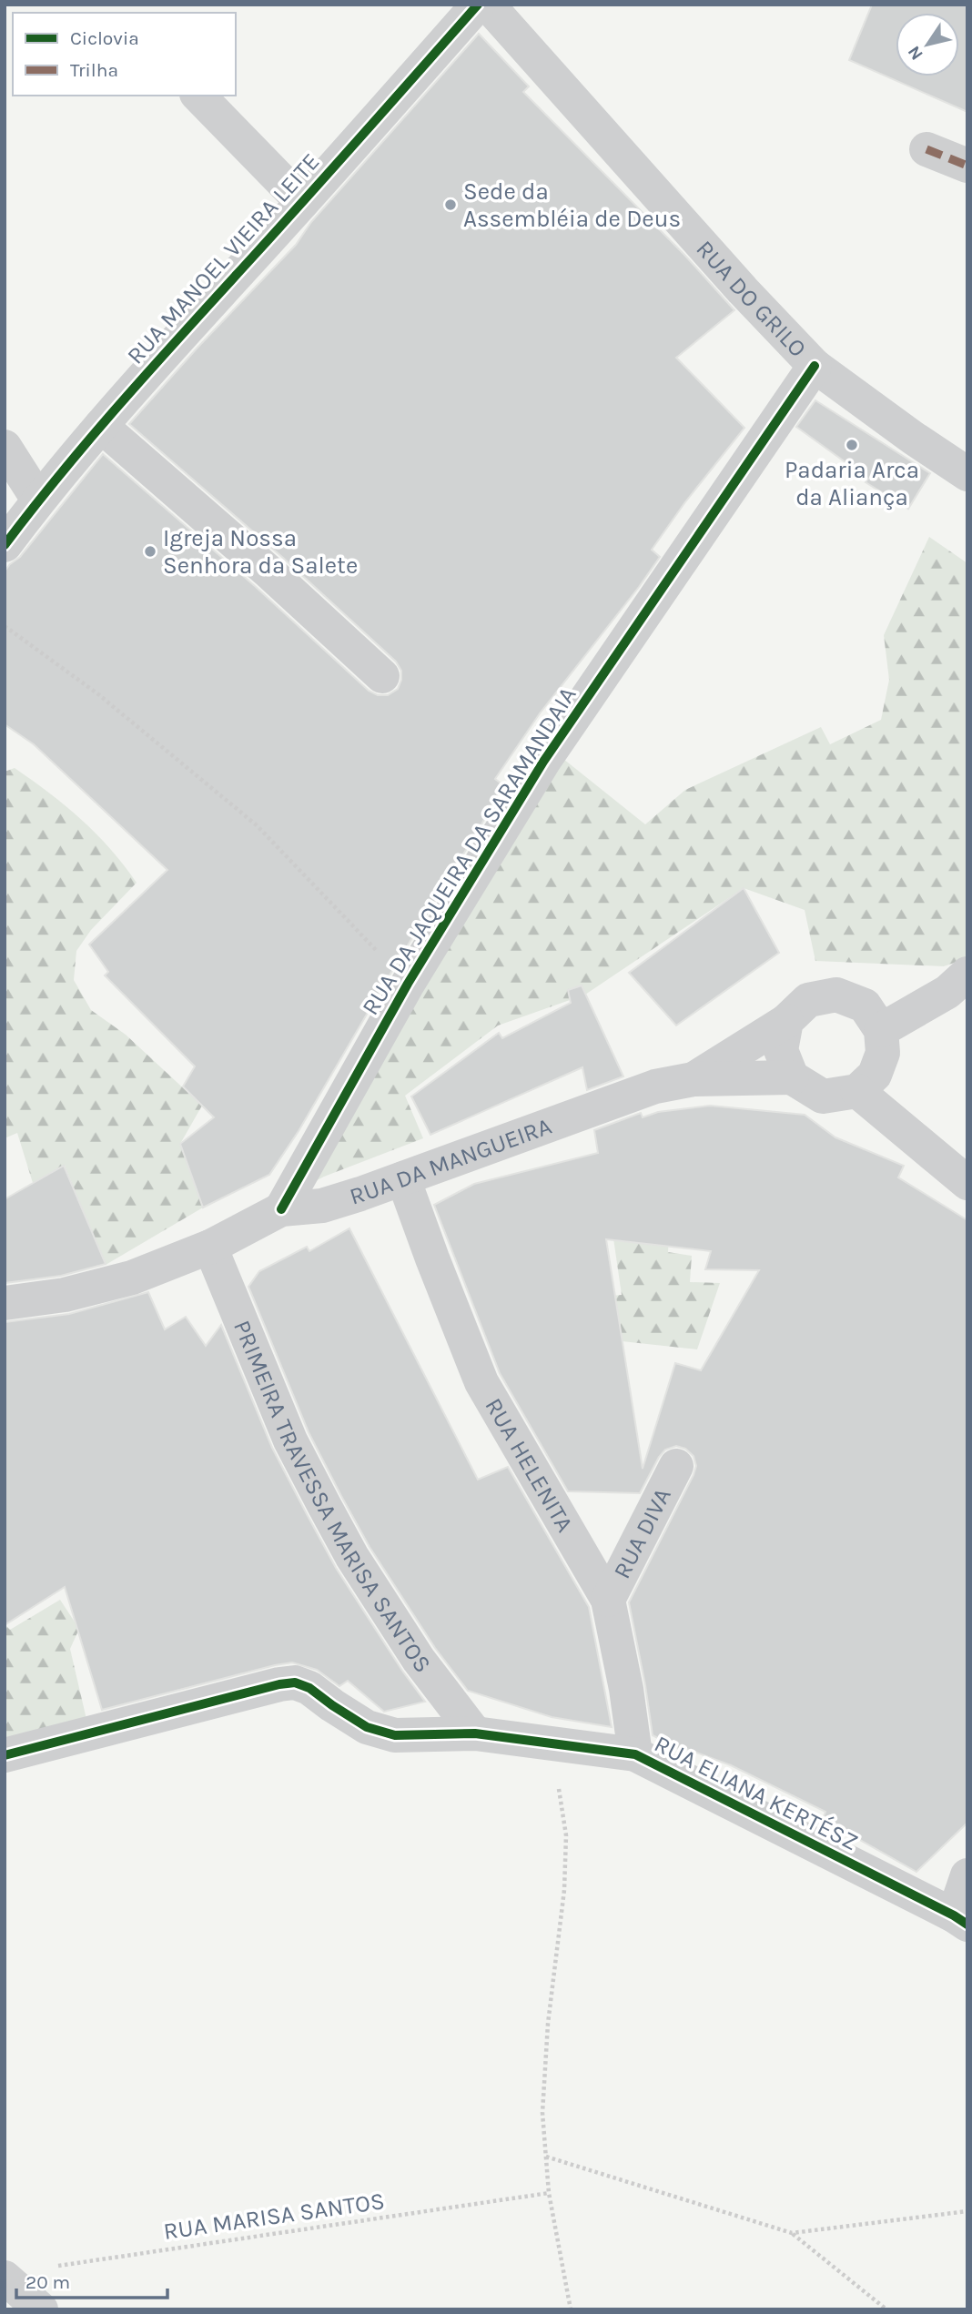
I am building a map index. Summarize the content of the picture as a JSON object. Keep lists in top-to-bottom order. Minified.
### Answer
{"streets":{"street":["RUA MANOEL VIEIRA LEITE","RUA DO GRILO","RUA DA JAQUEIRA DA SARAMANDAIA","RUA DA MANGUEIRA","RUA HELENITA","PRIMEIRA TRAVESSA MARISA SANTOS","RUA DIVA","RUA ELIANA KERTÉSZ"],"path":["RUA MARISA SANTOS"]},"crossings":[["RUA DO GRILO","RUA DA JAQUEIRA DA SARAMANDAIA"],["RUA DA JAQUEIRA DA SARAMANDAIA","RUA DA MANGUEIRA"],["RUA DA MANGUEIRA","RUA HELENITA"],["RUA DA MANGUEIRA","PRIMEIRA TRAVESSA MARISA SANTOS"],["RUA HELENITA","RUA DIVA"],["RUA HELENITA","RUA ELIANA KERTÉSZ"],["PRIMEIRA TRAVESSA MARISA SANTOS","RUA ELIANA KERTÉSZ"]],"places":["Sede da Assembléia de Deus","Padaria Arca da Aliança","Igreja Nossa Senhora da Salete"],"legend":["Ciclovia","Trilha"],"scale_bar":"20 m","north":"bottom left"}
